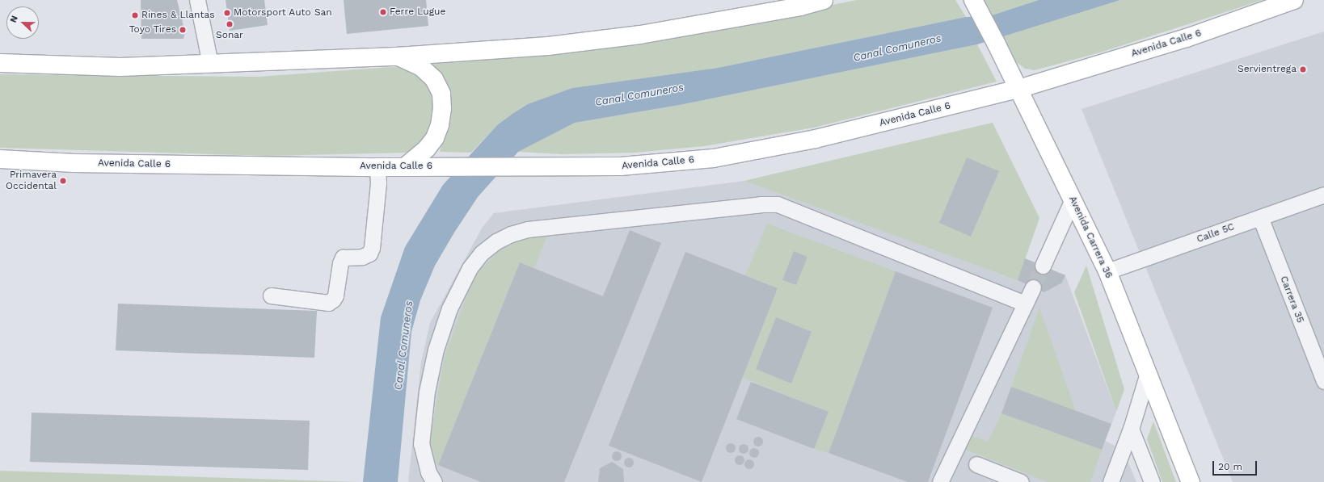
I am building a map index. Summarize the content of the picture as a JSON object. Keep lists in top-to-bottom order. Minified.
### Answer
{"streets":{"main road":["Avenida Calle 6","Avenida Carrera 36"],"street":["Calle 5C","Carrera 35"]},"crossings":[["Avenida Calle 6","Avenida Carrera 36"],["Calle 5C","Avenida Carrera 36"],["Calle 5C","Carrera 35"]],"water":["Canal Comuneros"],"places":["Ferre Lugue","Motorsport Auto San","Rines & Llantas","Sonar","Toyo Tires","Servientrega","Primavera Occidental"],"scale_bar":"20 m","north":"left"}
